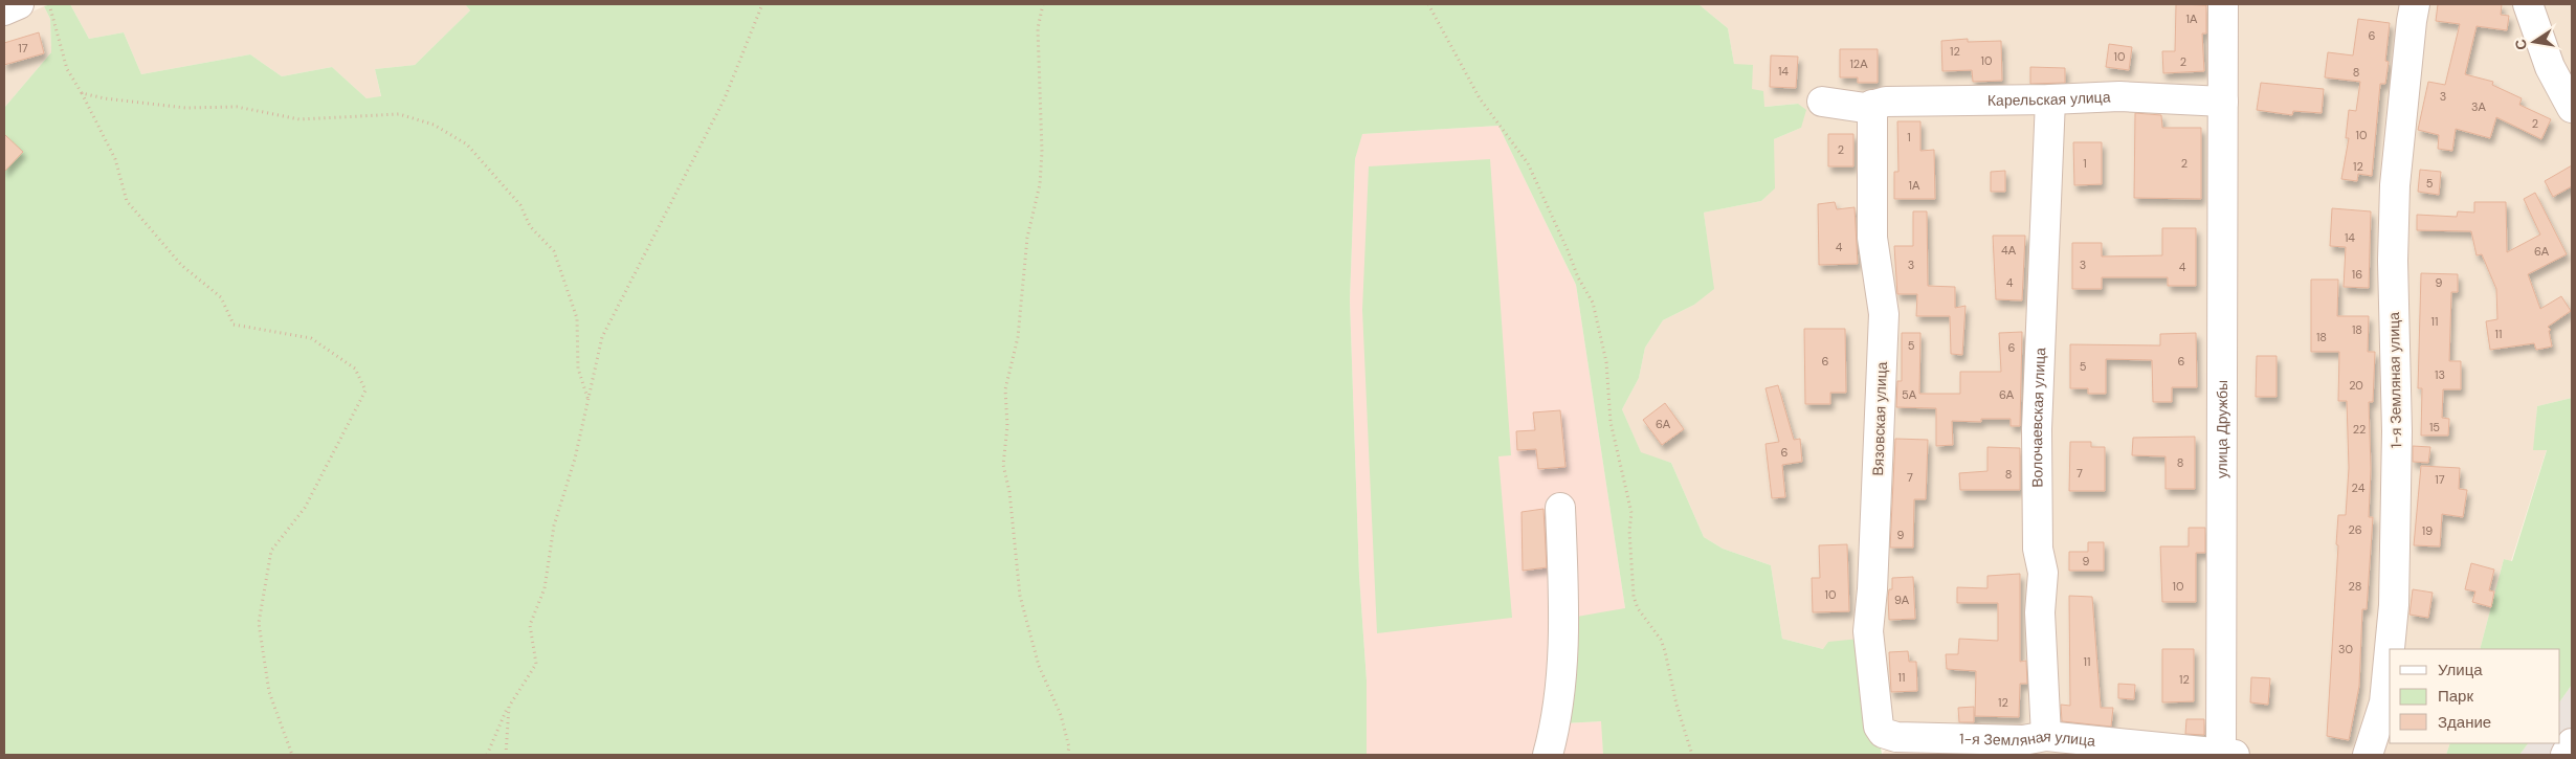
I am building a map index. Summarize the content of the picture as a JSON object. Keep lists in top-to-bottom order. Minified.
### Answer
{"streets":{"street":["Карельская улица","1-я Земляная улица","Волочаевская улица","Вязовская улица","улица Дружбы"]},"crossings":[["Карельская улица","Волочаевская улица"],["Карельская улица","Вязовская улица"],["Карельская улица","улица Дружбы"],["1-я Земляная улица","Волочаевская улица"],["1-я Земляная улица","Вязовская улица"],["1-я Земляная улица","улица Дружбы"]],"house_numbers":["1А","6","17","12","10","10","2","12А","14","8","3","3А","2","10","1","2","1","2","12","5","1А","14","4","4А","6А","3","3","4","16","4","9","11","18","11","18","5","6","6","6","5","13","20","5А","6А","6А","15","22","6","8","7","8","7","17","24","26","19","9","9","10","28","10","9А","30","11","11","12","12"],"legend":["Улица","Парк","Здание"],"north":"left"}
